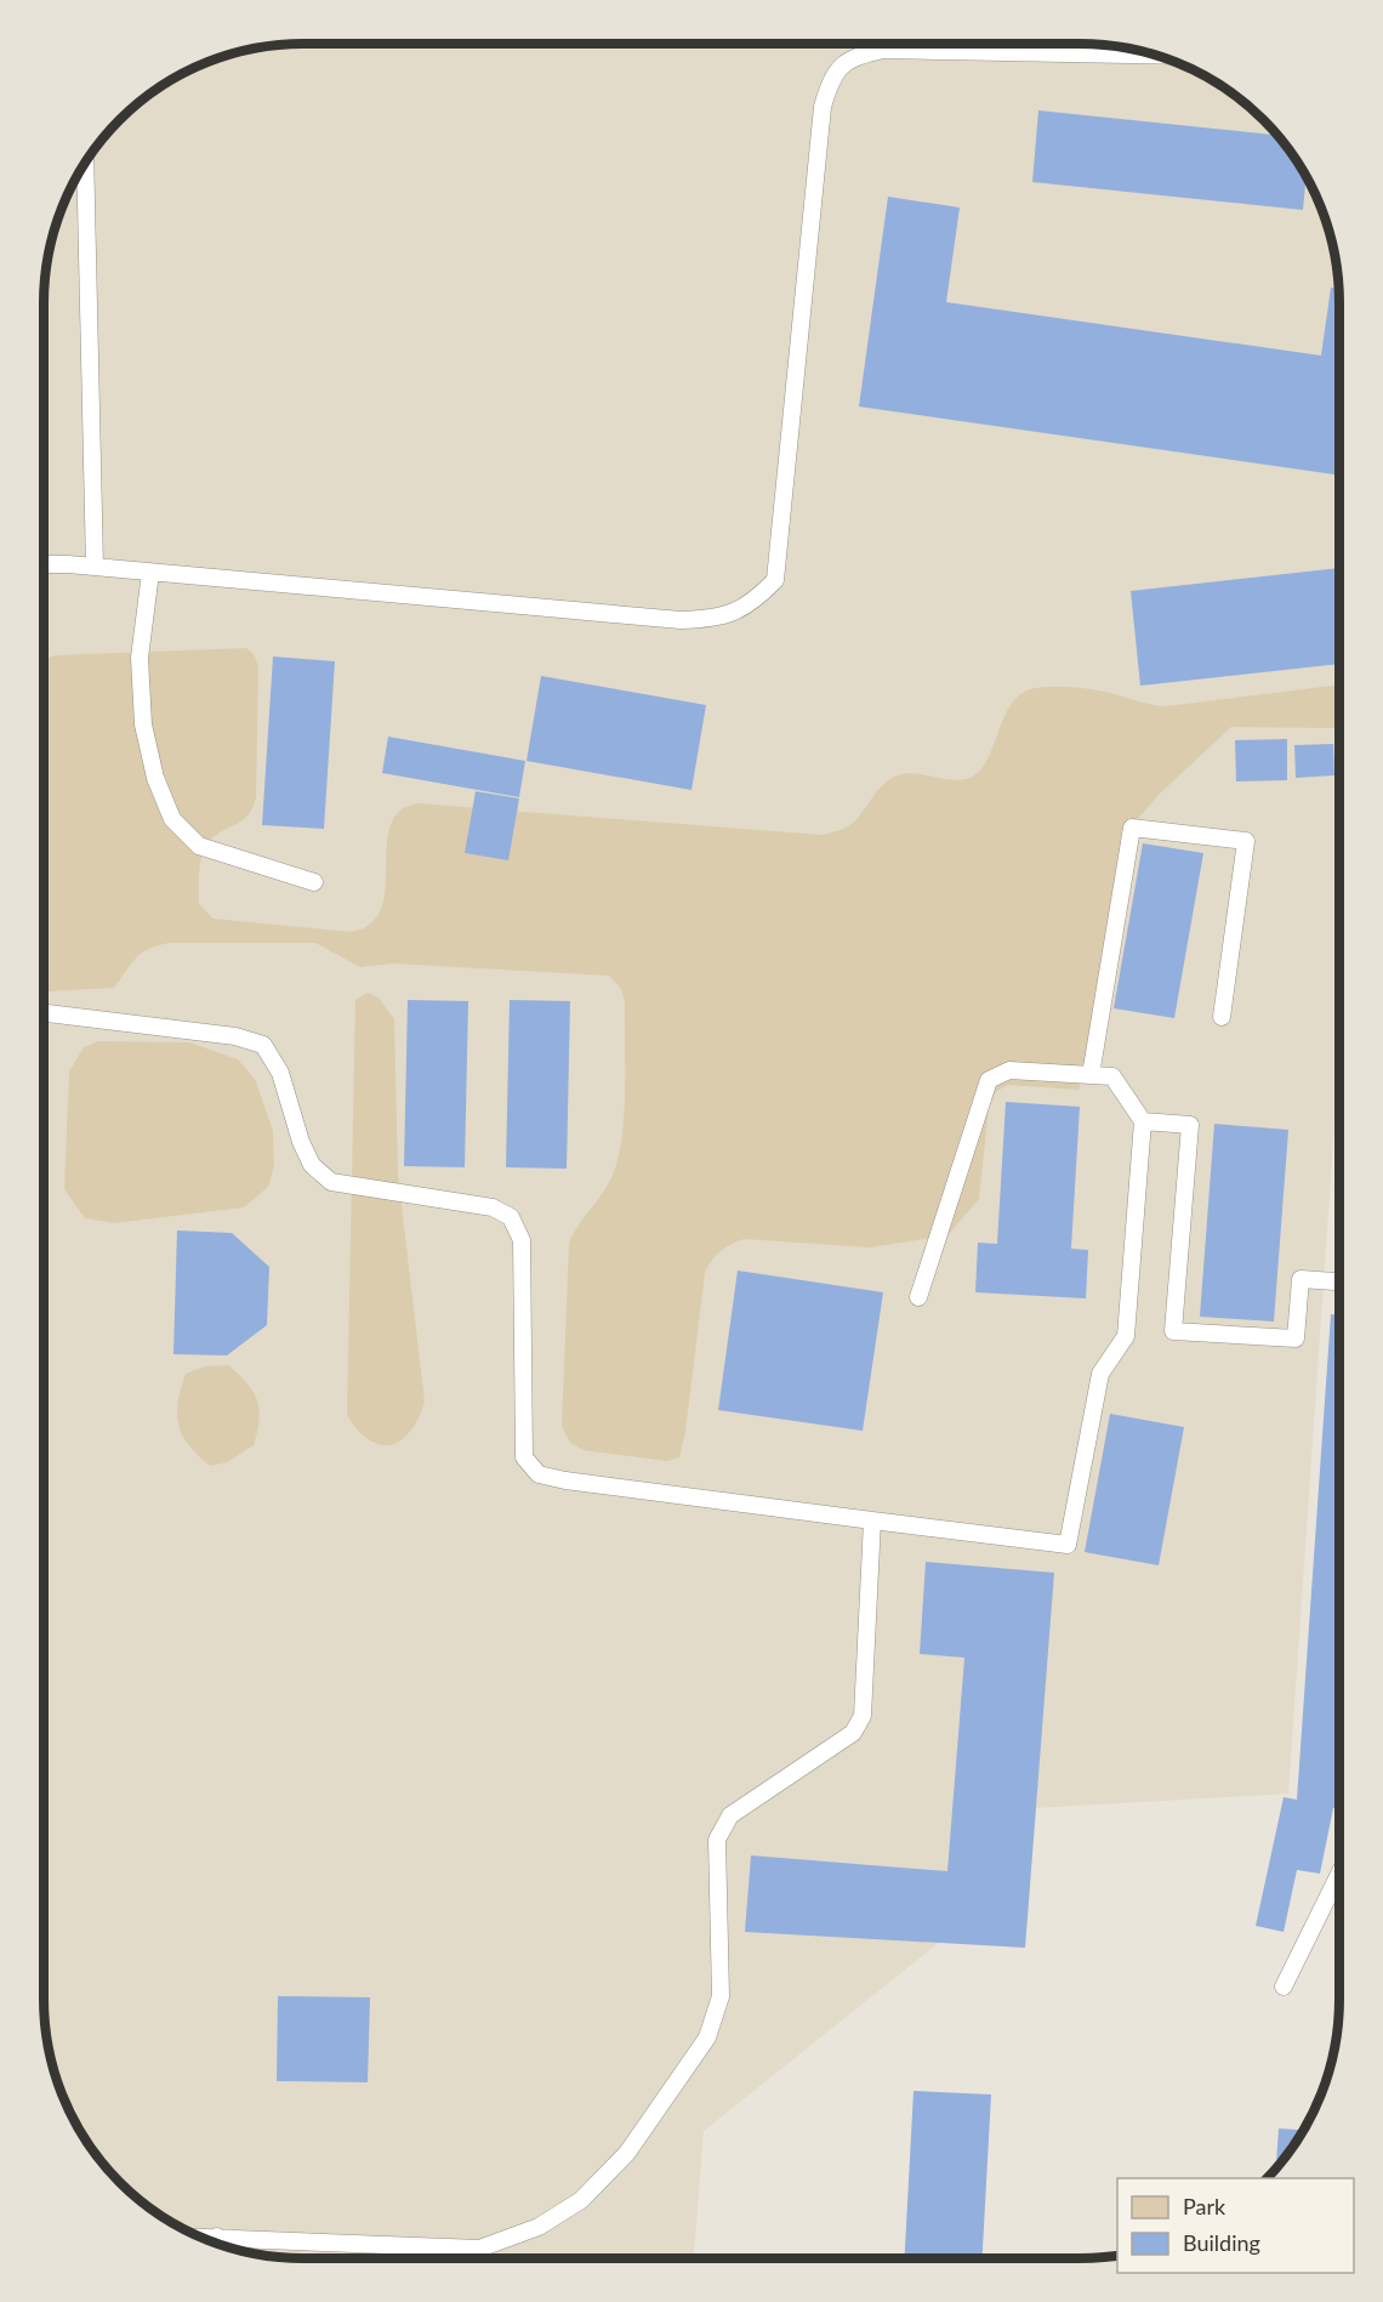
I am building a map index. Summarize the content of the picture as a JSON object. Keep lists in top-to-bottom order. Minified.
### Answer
{"legend":["Park","Building"]}
